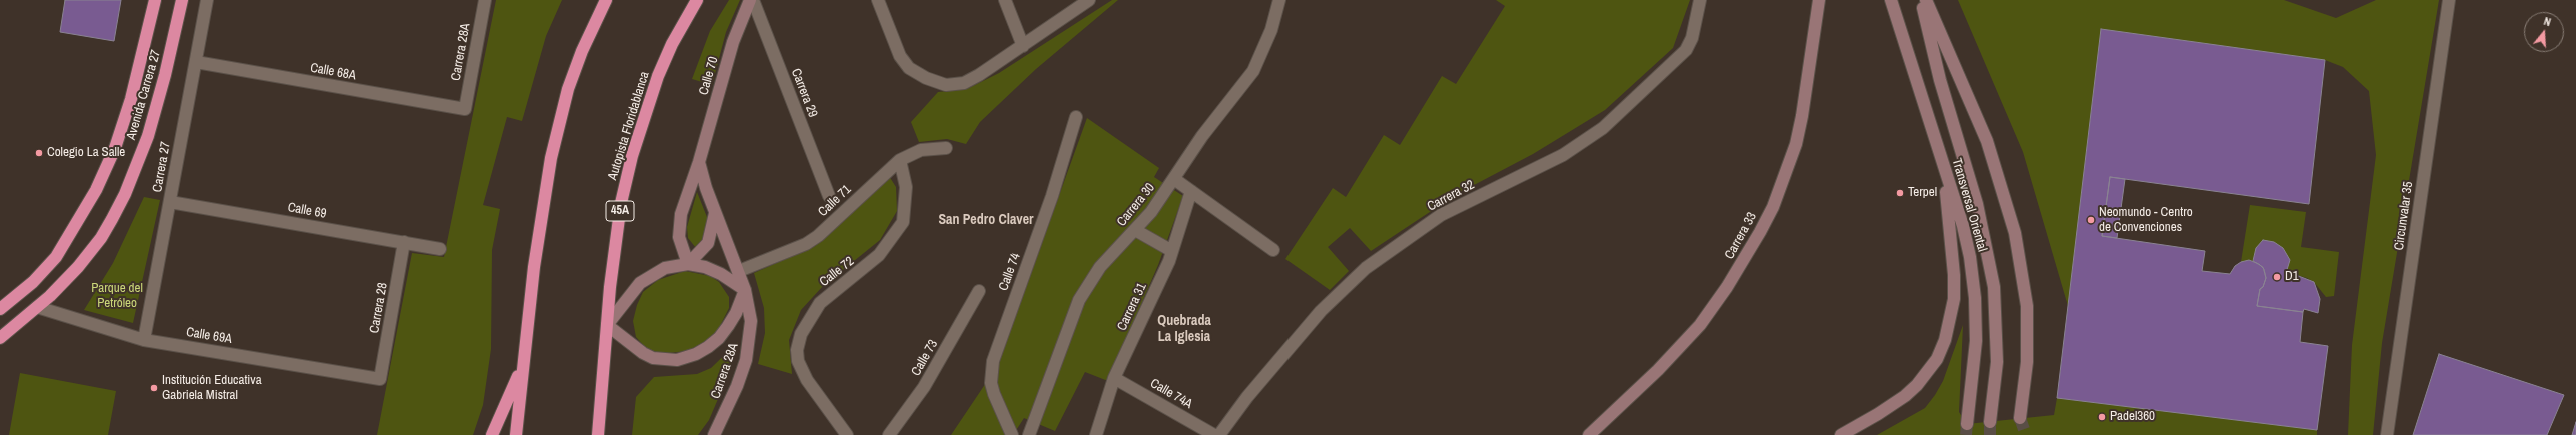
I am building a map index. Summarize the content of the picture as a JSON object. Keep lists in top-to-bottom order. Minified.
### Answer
{"streets":{"highway":["Avenida Carrera 27","Autopista Floridablanca","45A"],"main road":["Carrera 28A","Calle 70","Transversal Oriental","Carrera 33"],"street":["Calle 68A","Carrera 29","Carrera 27","Carrera 32","Calle 71","Carrera 30","Calle 69","Circunvalar 35","Calle 72","Calle 74","Carrera 31","Carrera 28","Calle 69A","Calle 73","Calle 74A"]},"crossings":[["Carrera 28A","Calle 68A"],["Carrera 28A","Calle 70"],["Carrera 28A","Autopista Floridablanca"],["Calle 68A","Carrera 27"],["Calle 70","Autopista Floridablanca"],["Avenida Carrera 27","Calle 69A"],["Carrera 27","Calle 69"],["Carrera 27","Calle 69A"],["Calle 71","Calle 72"],["Calle 69","Carrera 28"],["Carrera 31","Calle 74A"],["Carrera 28","Calle 69A"]],"districts":["San Pedro Claver","Quebrada La Iglesia"],"parks":["Parque del Petróleo"],"places":["Colegio La Salle","Terpel","Neomundo - Centro de Convenciones","D1","Institución Educativa Gabriela Mistral","Padel360"],"north":"top"}
